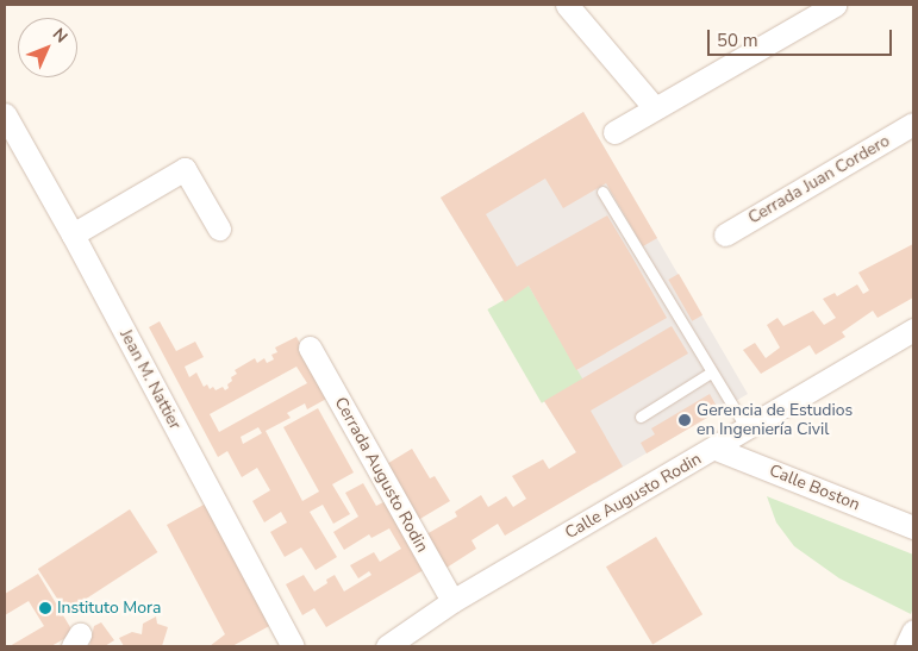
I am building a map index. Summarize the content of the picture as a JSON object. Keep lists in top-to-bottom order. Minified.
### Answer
{"streets":{"street":["Cerrada Juan Cordero","Jean M. Nattier","Cerrada Augusto Rodin","Calle Boston","Calle Augusto Rodin"]},"crossings":[["Cerrada Augusto Rodin","Calle Augusto Rodin"],["Calle Boston","Calle Augusto Rodin"]],"places":["Gerencia de Estudios en Ingeniería Civil","Instituto Mora"],"scale_bar":"50 m","north":"top right"}
